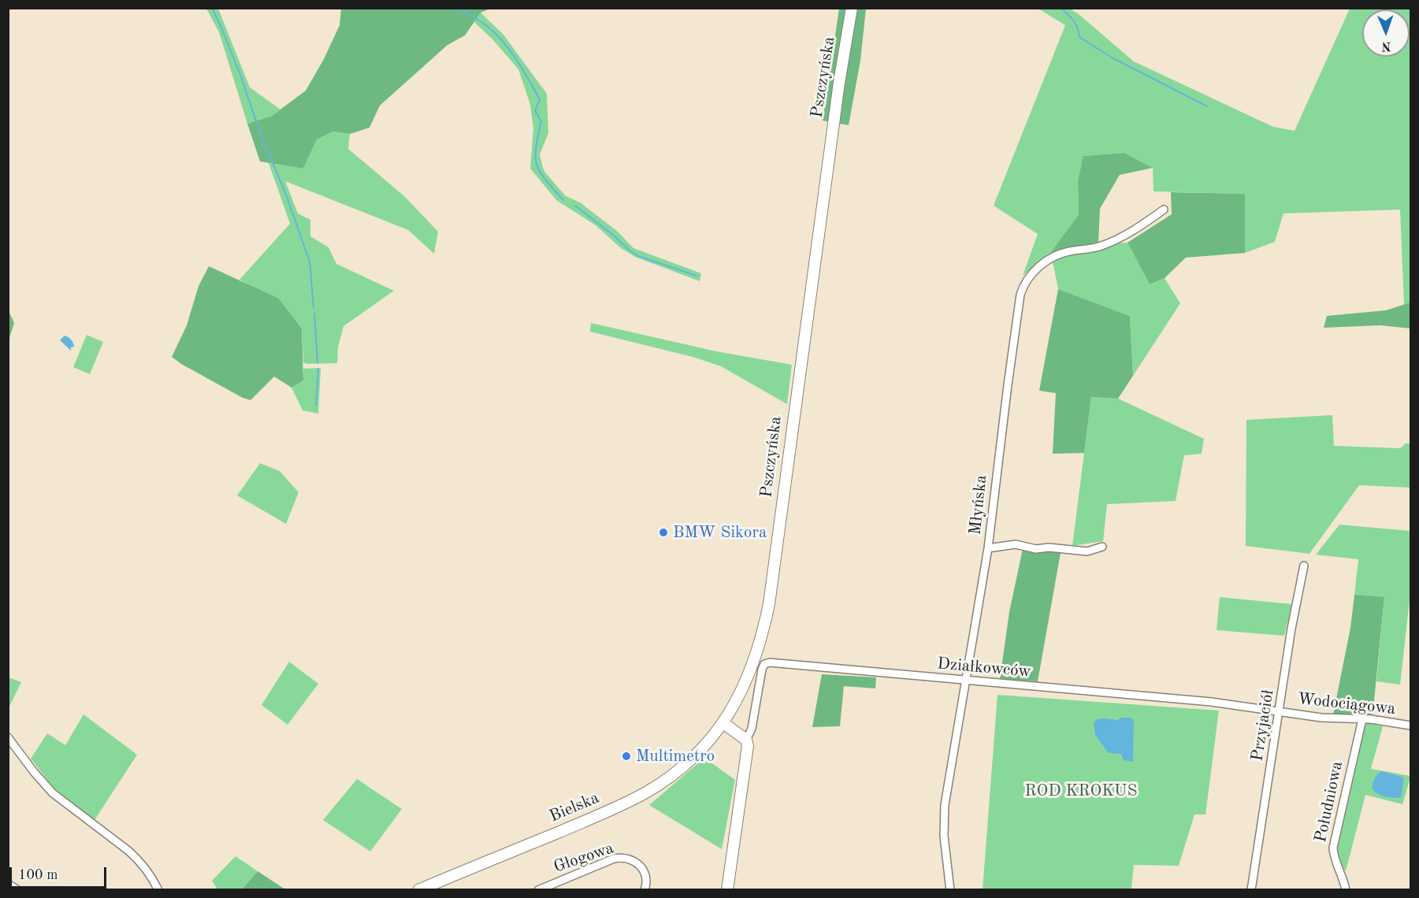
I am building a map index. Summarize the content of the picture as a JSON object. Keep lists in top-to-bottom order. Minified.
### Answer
{"streets":{"main road":["Pszczyńska","Bielska"],"street":["Młyńska","Działkowców","Wodociągowa","Przyjaciół","Południowa","Głogowa"]},"crossings":[["Pszczyńska","Bielska"],["Młyńska","Działkowców"],["Działkowców","Wodociągowa"],["Działkowców","Przyjaciół"],["Wodociągowa","Przyjaciół"],["Wodociągowa","Południowa"]],"parks":["ROD KROKUS"],"places":["BMW Sikora","Multimetro"],"scale_bar":"100 m","north":"bottom"}
